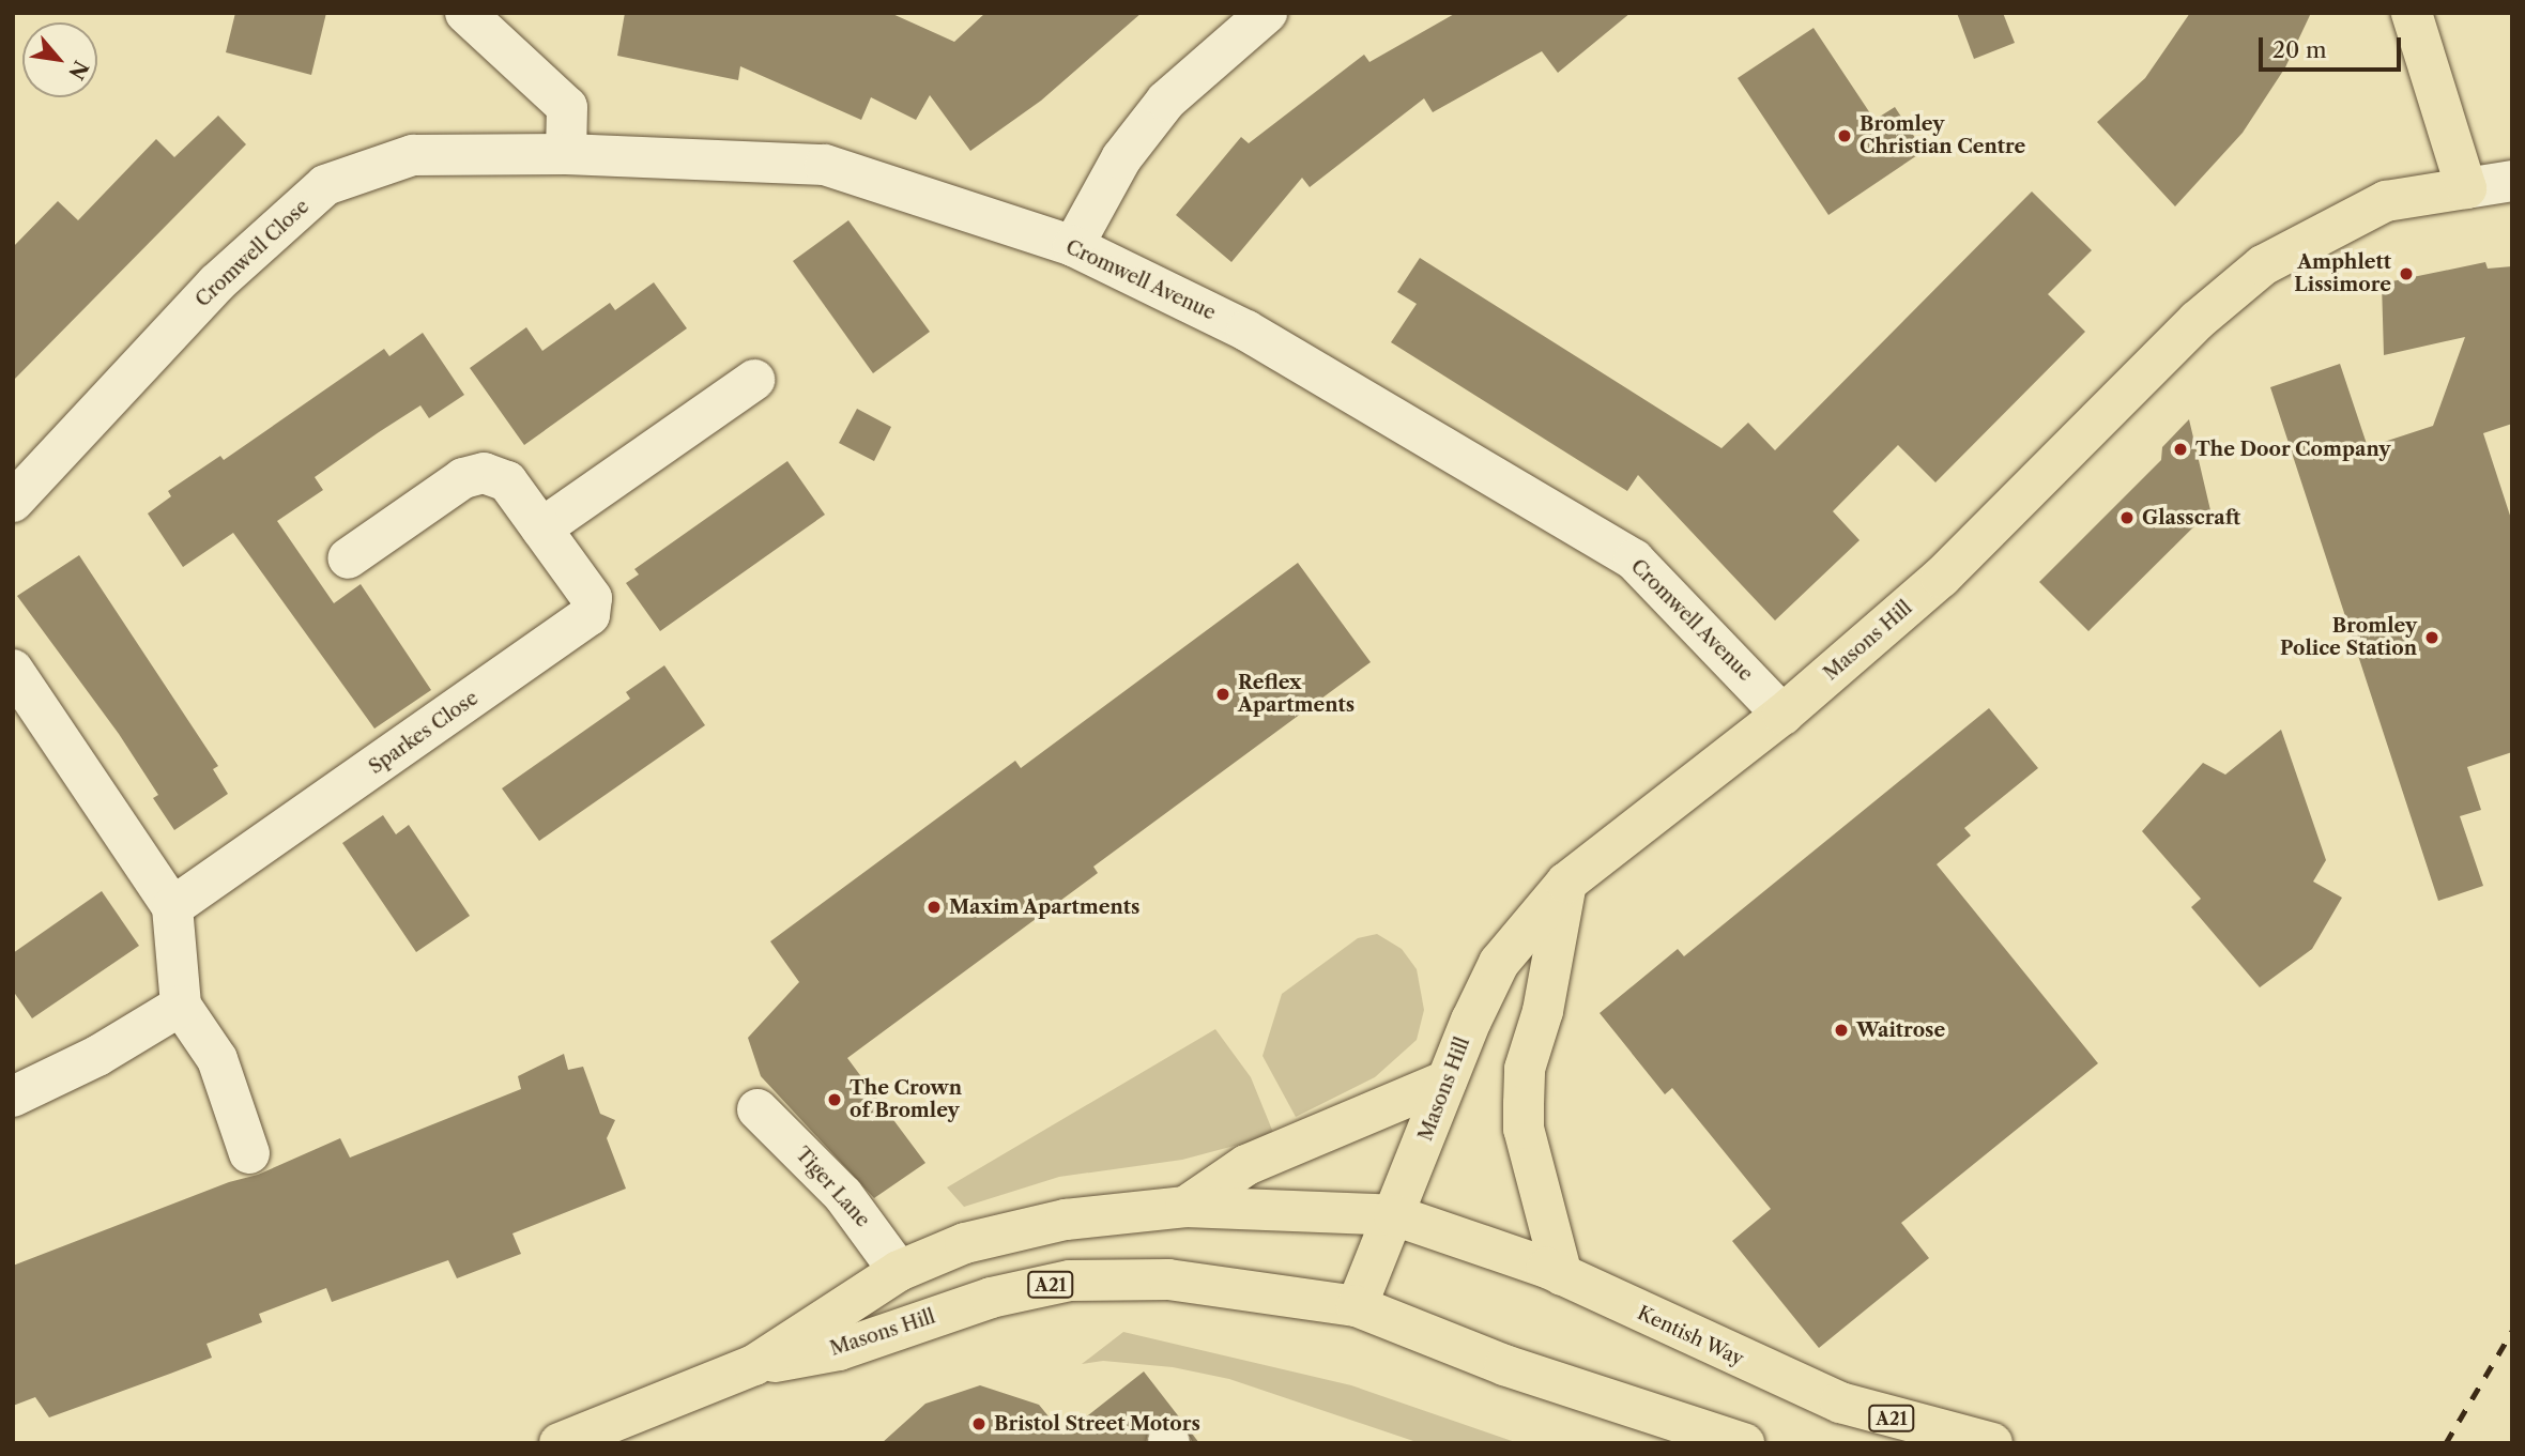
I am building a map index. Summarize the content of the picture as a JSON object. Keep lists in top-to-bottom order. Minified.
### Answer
{"streets":{"main road":["Masons Hill","A21","Kentish Way"],"street":["Cromwell Close","Cromwell Avenue","Sparkes Close","Tiger Lane"]},"crossings":[["Cromwell Close","Cromwell Avenue"],["Cromwell Avenue","Masons Hill"],["Masons Hill","Tiger Lane"],["Masons Hill","A21"],["Masons Hill","Kentish Way"]],"places":["Bromley Christian Centre","Amphlett Lissimore","The Door Company","Glasscraft","Bromley Police Station","Reflex Apartments","Maxim Apartments","Waitrose","The Crown of Bromley","Bristol Street Motors"],"scale_bar":"20 m","north":"bottom right"}
